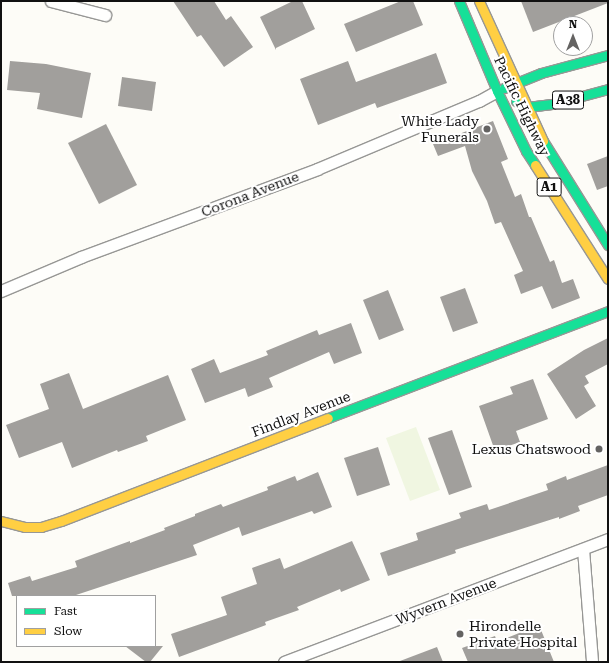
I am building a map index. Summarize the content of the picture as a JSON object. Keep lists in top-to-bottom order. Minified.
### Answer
{"streets":{"main road":["A38","Pacific Highway","A1","Findlay Avenue"],"street":["Corona Avenue","Wyvern Avenue"]},"crossings":[["A38","Pacific Highway"],["A38","Corona Avenue"],["Pacific Highway","Corona Avenue"]],"places":["White Lady Funerals","Lexus Chatswood","Hirondelle Private Hospital"],"legend":["Fast","Slow"],"north":"top"}
